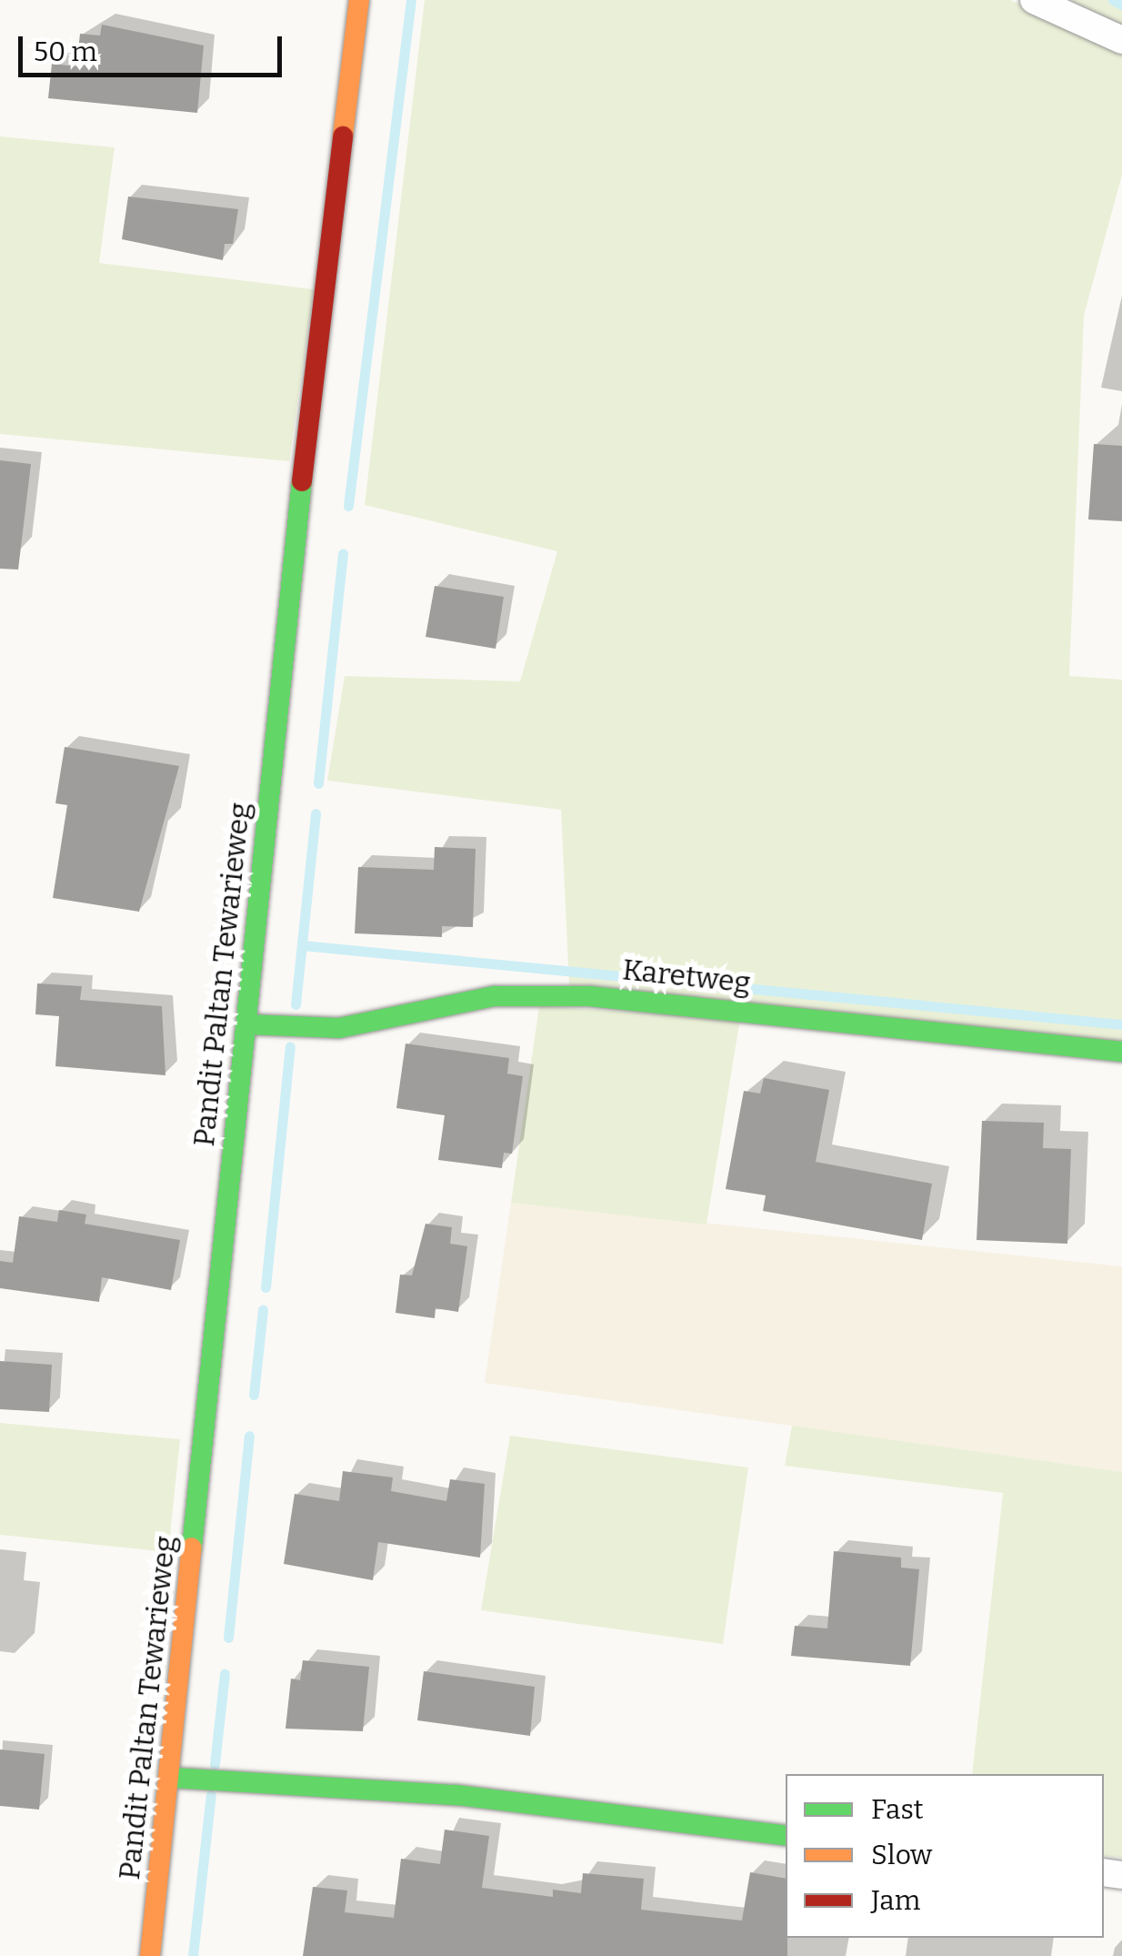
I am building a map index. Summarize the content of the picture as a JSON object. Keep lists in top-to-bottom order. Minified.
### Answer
{"streets":{"street":["Pandit Paltan Tewarieweg","Karetweg"]},"crossings":[["Pandit Paltan Tewarieweg","Karetweg"]],"legend":["Fast","Slow","Jam"],"scale_bar":"50 m"}
